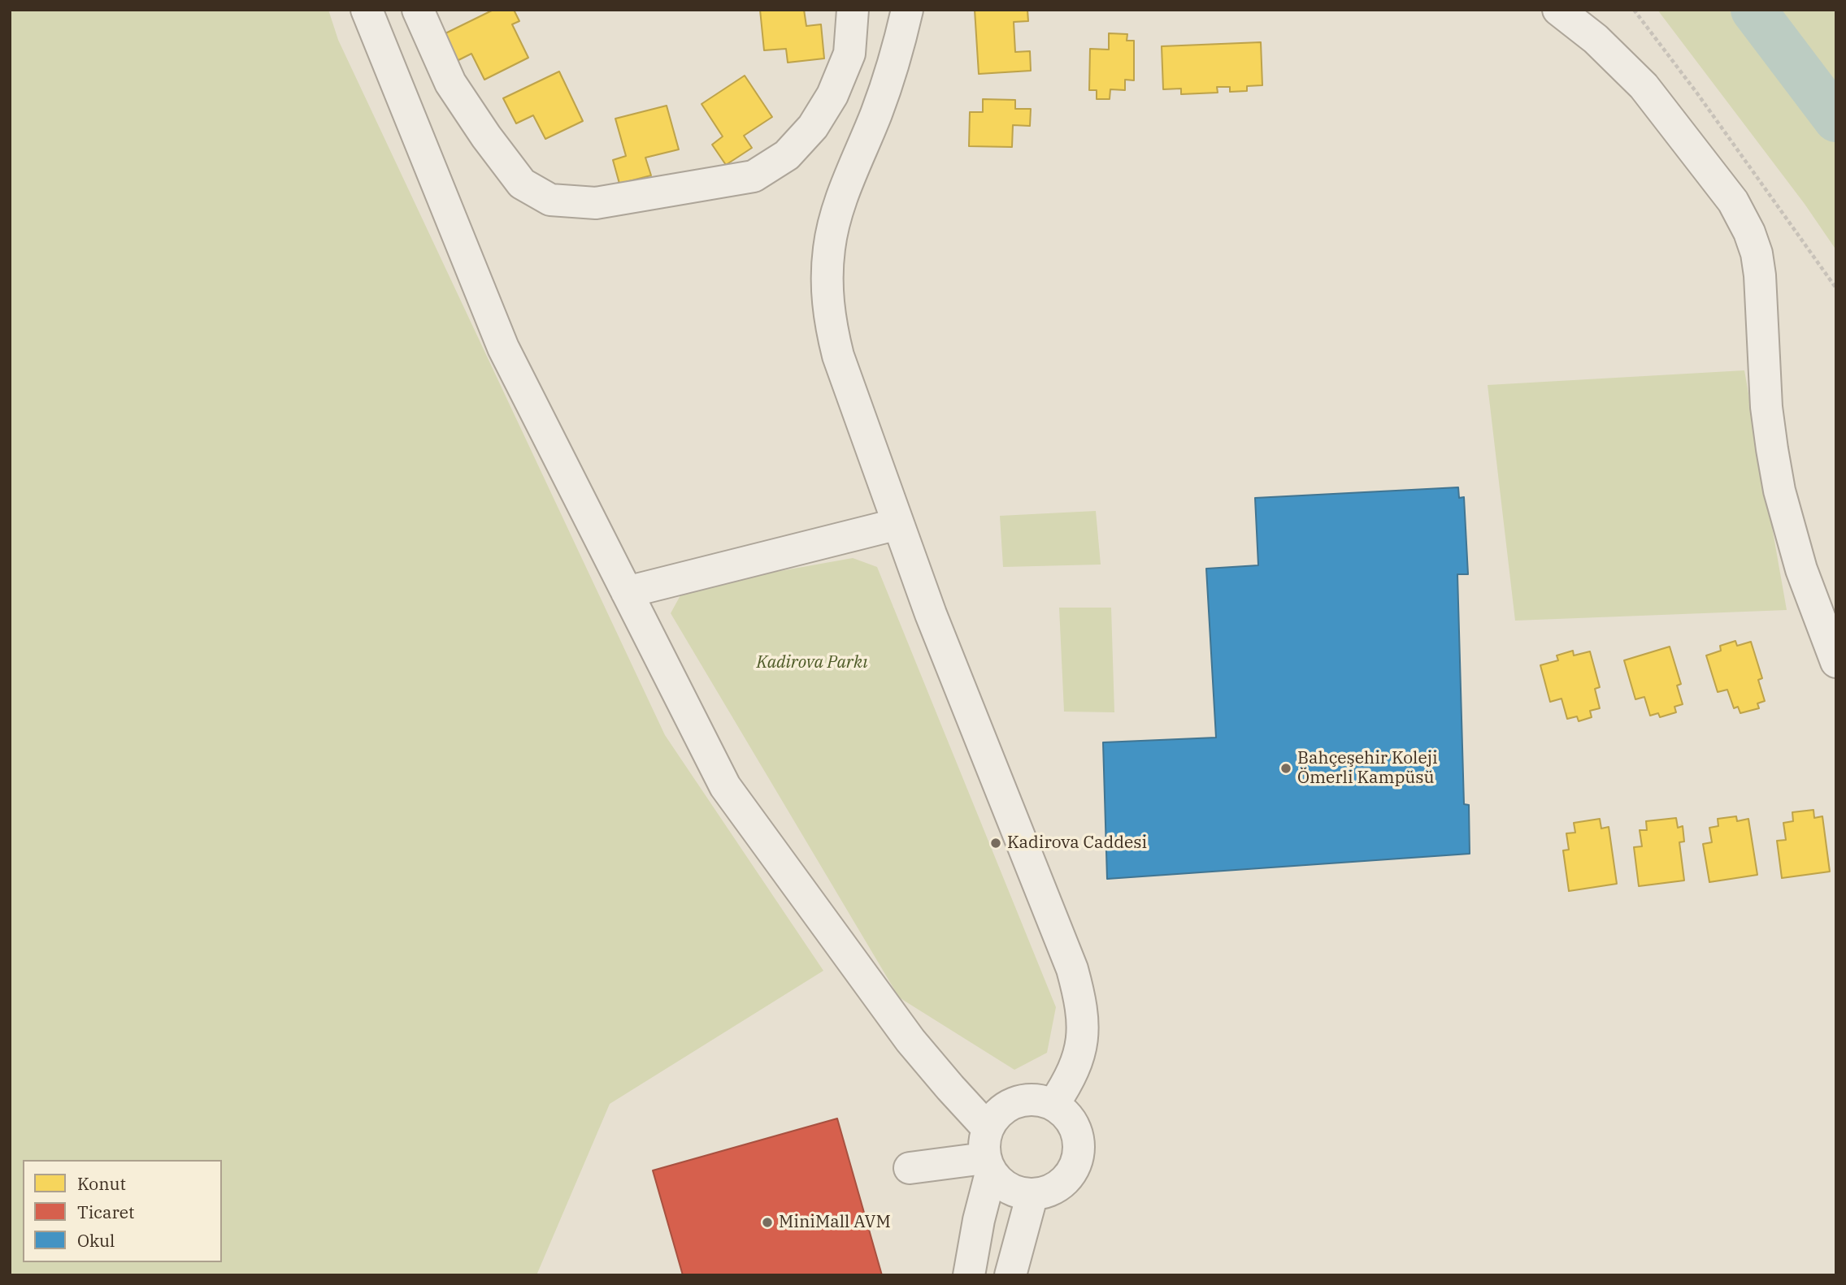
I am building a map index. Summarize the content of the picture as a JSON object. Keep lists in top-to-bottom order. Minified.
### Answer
{"parks":["Kadirova Parkı"],"places":["Bahçeşehir Koleji Ömerli Kampüsü","Kadirova Caddesi","MiniMall AVM"],"legend":["Konut","Ticaret","Okul"]}
